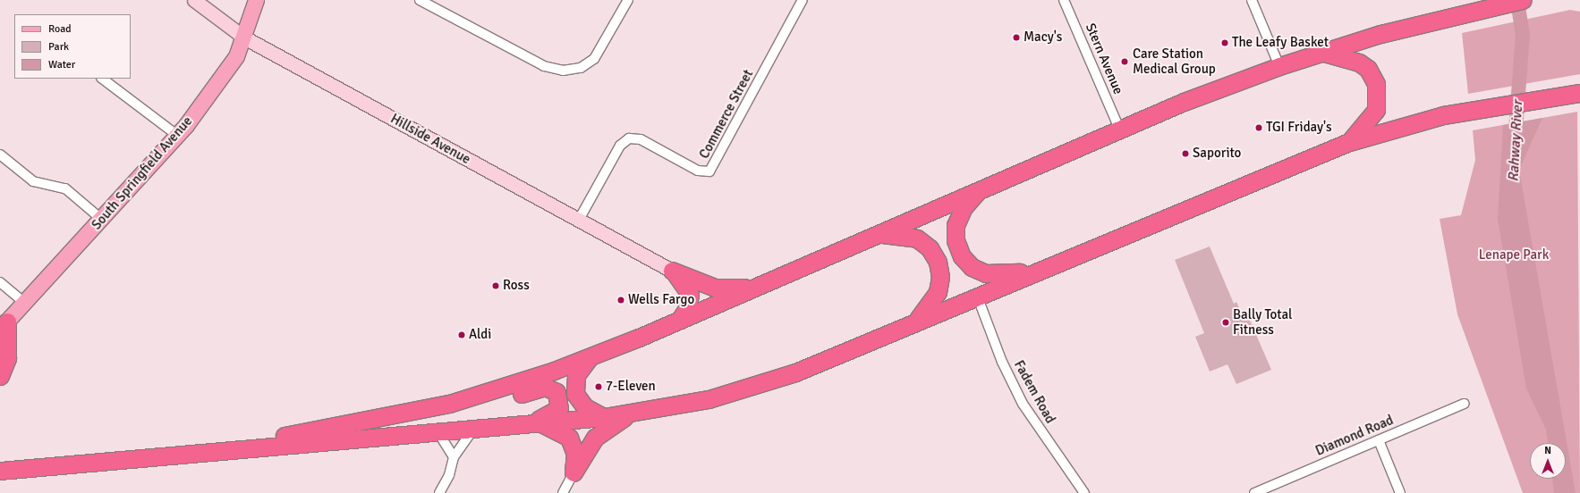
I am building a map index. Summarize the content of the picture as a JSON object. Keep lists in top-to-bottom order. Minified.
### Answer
{"streets":{"main road":["South Springfield Avenue"],"street":["Stern Avenue","Commerce Street","Hillside Avenue","Fadem Road","Diamond Road"]},"crossings":[["Commerce Street","Hillside Avenue"],["Hillside Avenue","South Springfield Avenue"]],"water":["Rahway River"],"parks":["Lenape Park"],"places":["Macy's","The Leafy Basket","Care Station Medical Group","TGI Friday's","Saporito","Ross","Wells Fargo","Bally Total Fitness","Aldi","7-Eleven"],"legend":["Road","Park","Water"],"north":"top"}
